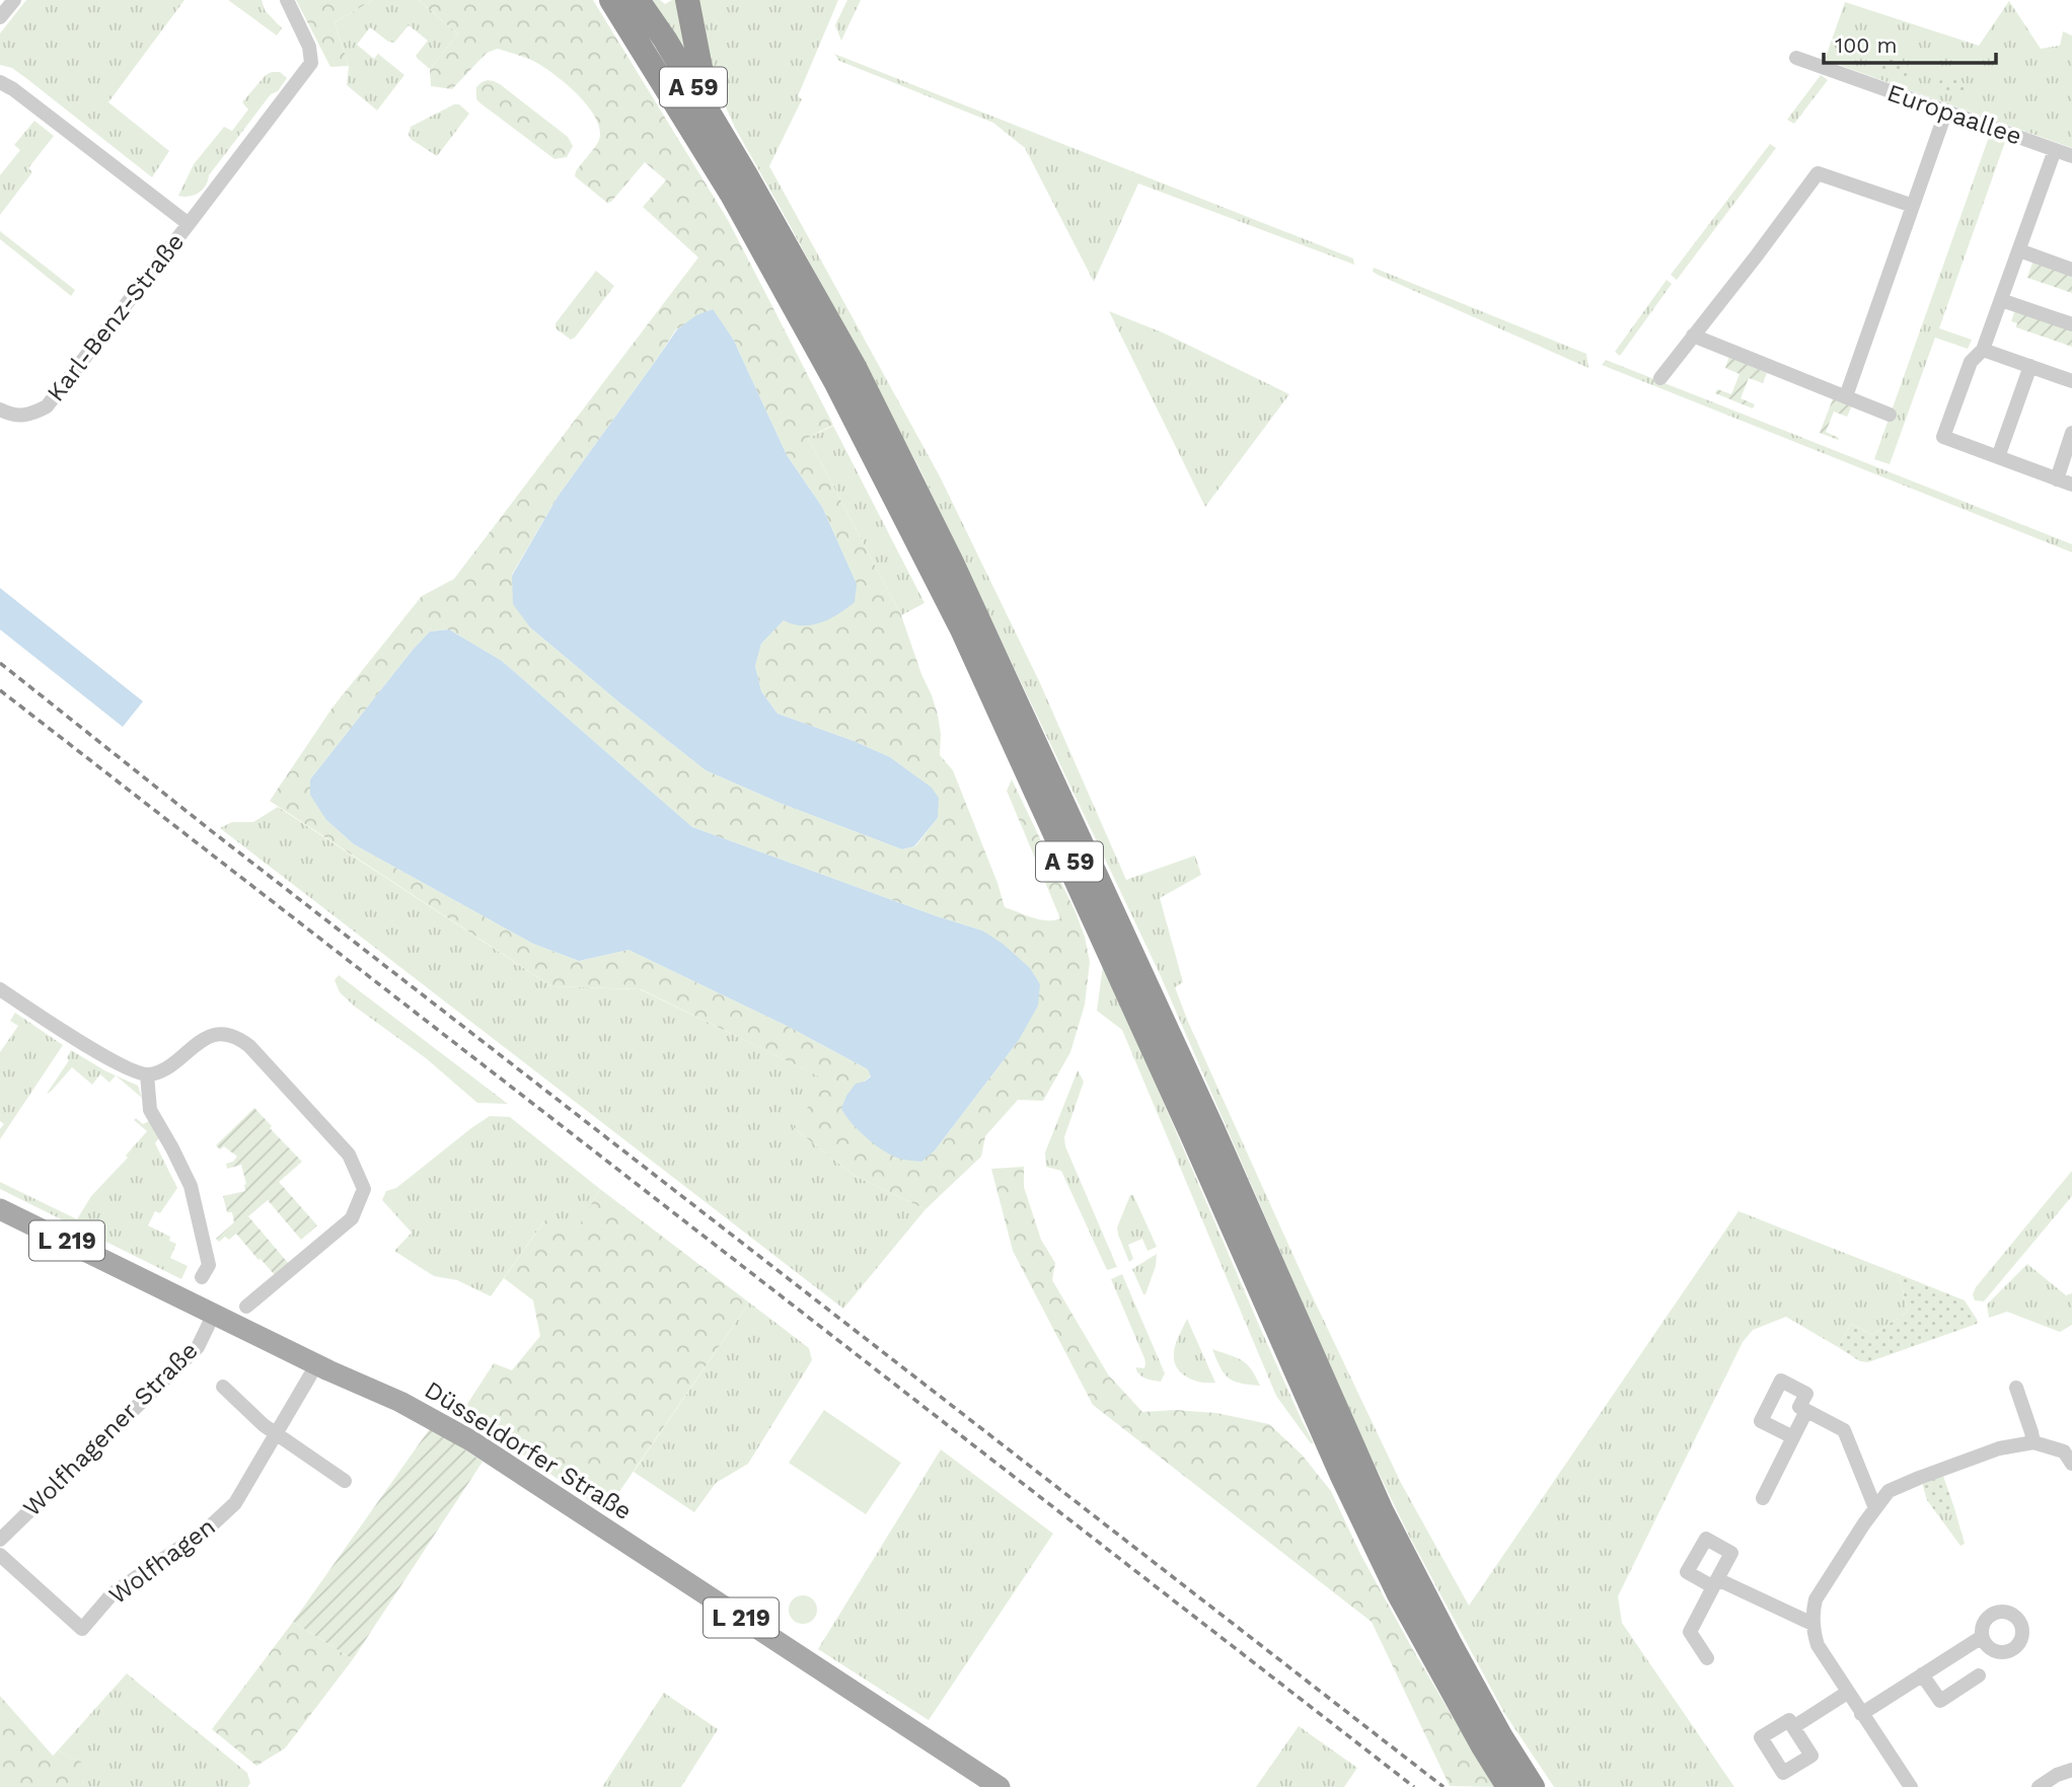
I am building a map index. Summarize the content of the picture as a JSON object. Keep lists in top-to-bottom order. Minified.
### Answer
{"streets":{"highway":["A 59"],"main road":["L 219","Düsseldorfer Straße"],"street":["Europaallee","Karl-Benz-Straße","Wolfhagener Straße","Wolfhagen"]},"crossings":[["Wolfhagener Straße","Düsseldorfer Straße"]],"scale_bar":"100 m"}
